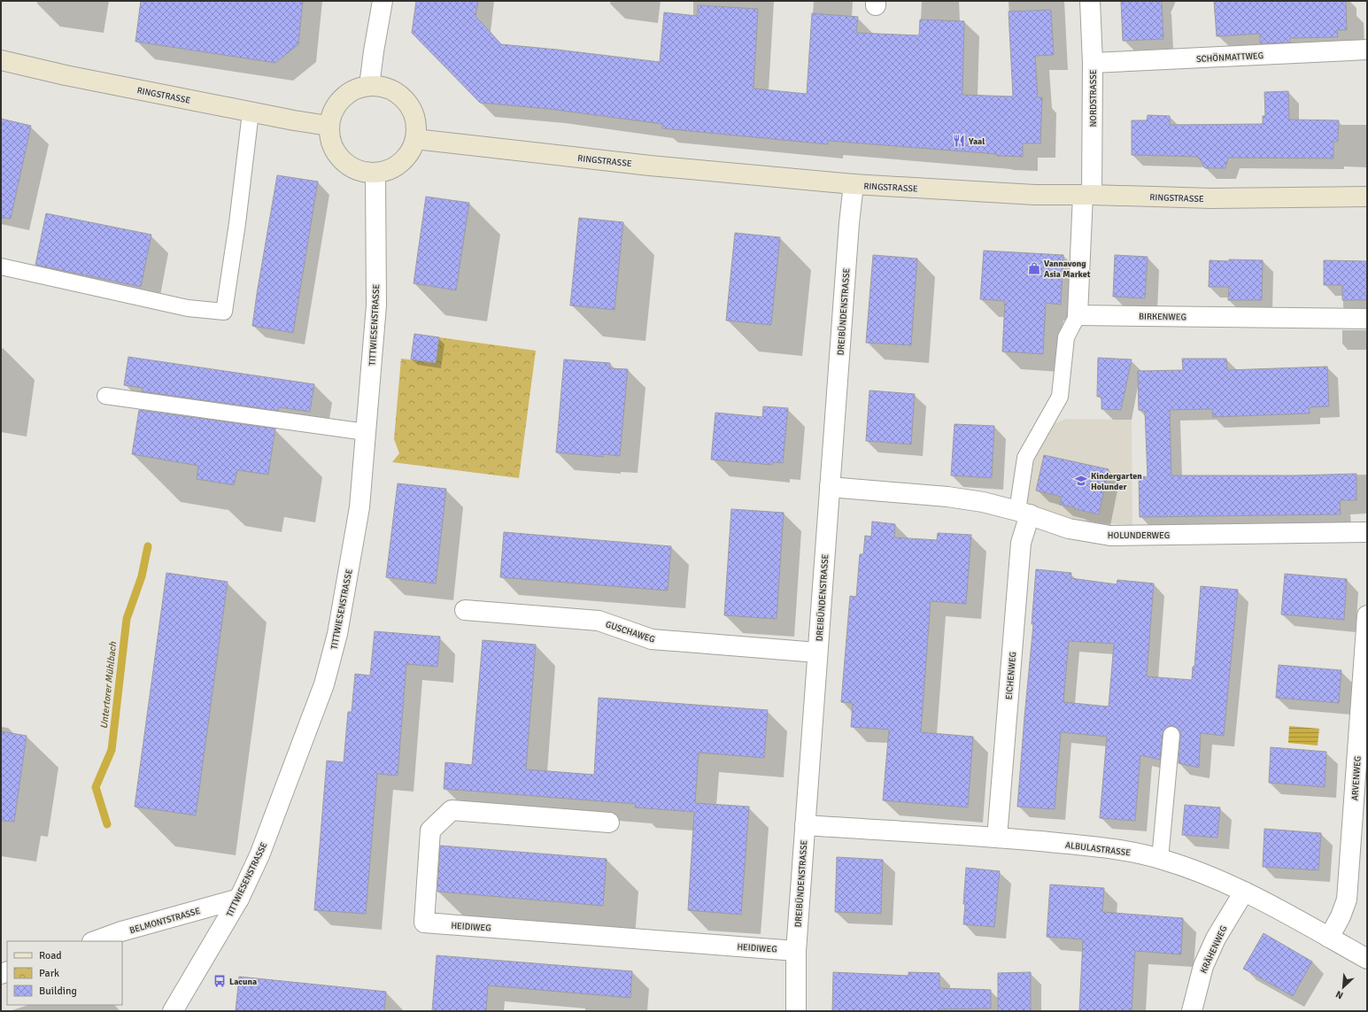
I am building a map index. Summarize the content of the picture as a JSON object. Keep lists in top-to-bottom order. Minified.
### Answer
{"streets":{"main road":["RINGSTRASSE"],"street":["SCHÖNMATTWEG","NORDSTRASSE","DREIBÜNDENSTRASSE","BIRKENWEG","TITTWIESENSTRASSE","HOLUNDERWEG","GUSCHAWEG","EICHENWEG","ARVENWEG","ALBULASTRASSE","BELMONTSTRASSE","HEIDIWEG","KRÄHENWEG"]},"crossings":[["SCHÖNMATTWEG","NORDSTRASSE"],["RINGSTRASSE","NORDSTRASSE"],["RINGSTRASSE","DREIBÜNDENSTRASSE"],["RINGSTRASSE","TITTWIESENSTRASSE"],["DREIBÜNDENSTRASSE","HOLUNDERWEG"],["DREIBÜNDENSTRASSE","GUSCHAWEG"],["DREIBÜNDENSTRASSE","ALBULASTRASSE"],["DREIBÜNDENSTRASSE","HEIDIWEG"],["TITTWIESENSTRASSE","BELMONTSTRASSE"],["HOLUNDERWEG","EICHENWEG"],["EICHENWEG","ALBULASTRASSE"],["ARVENWEG","ALBULASTRASSE"],["ALBULASTRASSE","KRÄHENWEG"]],"water":["Untertorer Mühlbach"],"places":{"restaurant":["Yaal"],"shop":["Vannavong Asia Market"],"school or university":["Kindergarten Holunder"],"bus stop":["Lacuna"]},"legend":["Road","Park","Building"],"north":"bottom left"}
